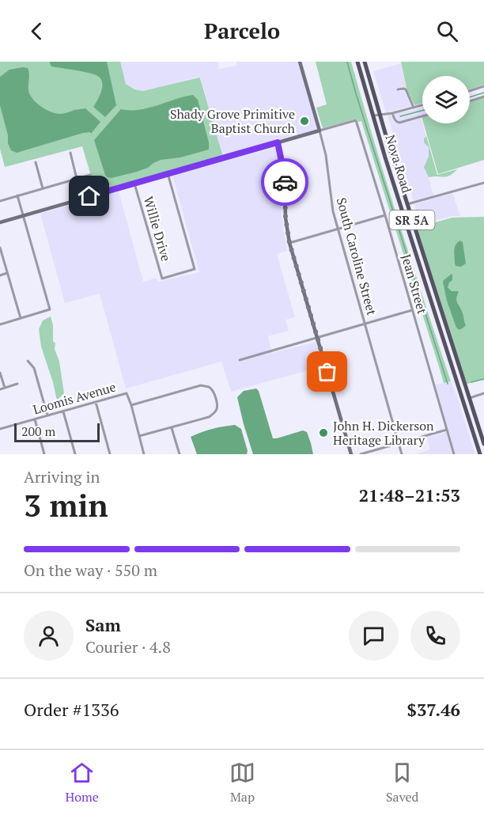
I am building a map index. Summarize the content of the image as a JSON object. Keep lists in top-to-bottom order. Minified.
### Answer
{"streets":{"main road":["Nova Road","SR 5A"],"street":["Willie Drive","South Caroline Street","Jean Street","Loomis Avenue"]},"crossings":[["Nova Road","SR 5A"],["South Caroline Street","Jean Street"]],"places":["Shady Grove Primitive Baptist Church","John H. Dickerson Heritage Library"],"scale_bar":"200 m","page":{"header":"Parcelo","scale":"200 m","heading":["3 min","Arriving in","21:48–21:53"],"panel":["Sam","Courier · 4.8","Order #1336","$37.46"],"bar":"On the way · 550 m","tabs":["Home","Map","Saved"]}}
